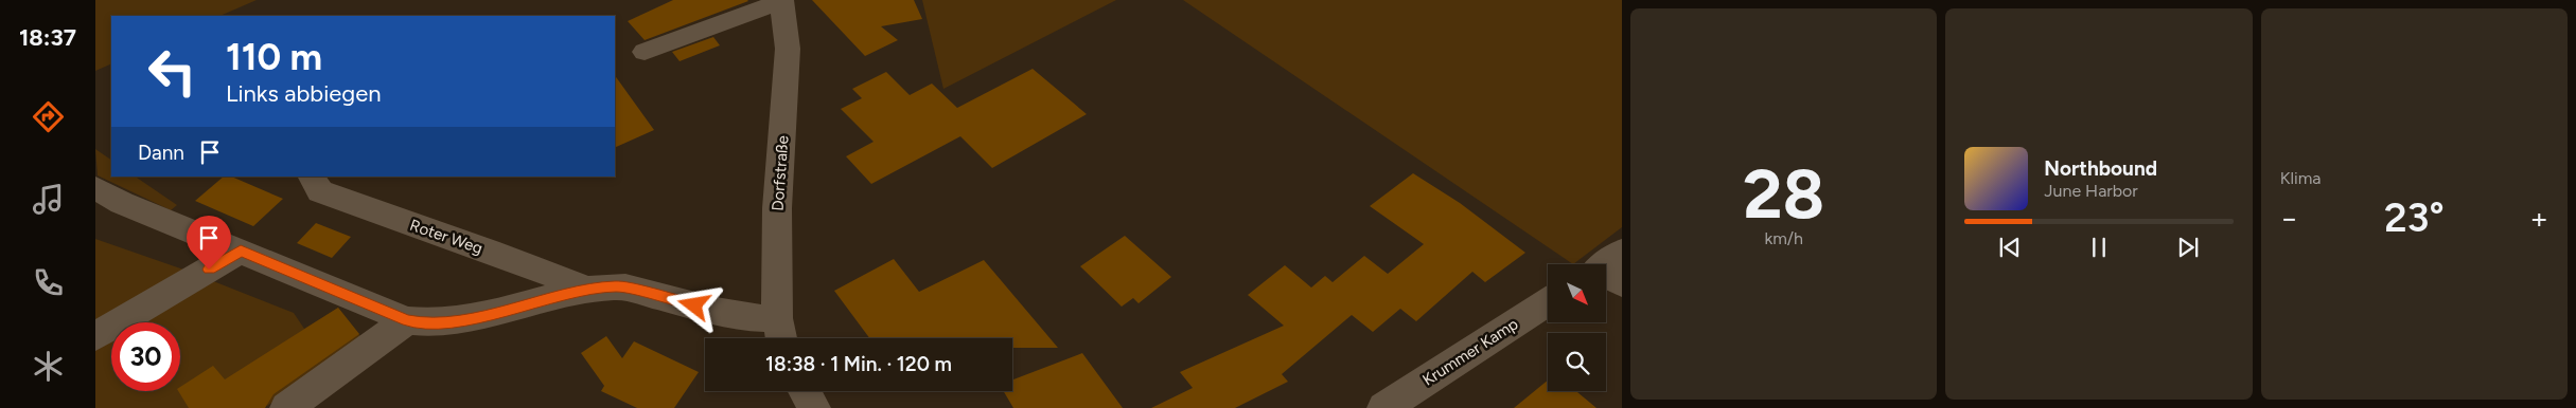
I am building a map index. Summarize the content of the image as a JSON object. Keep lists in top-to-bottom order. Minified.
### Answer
{"streets":{"street":["Dorfstraße","Roter Weg","Krummer Kamp"]},"crossings":[["Dorfstraße","Roter Weg"]],"north":"bottom right","page":{"tabs":"18:37","tile":[["28","km/h"],"Klima"],"turn":["110 m","Links abbiegen"],"then":"Dann","song":["Northbound","June Harbor"],"heat":["−","23°","+"],"limit":"30","trip":"18:38 · 1 Min. · 120 m"}}
